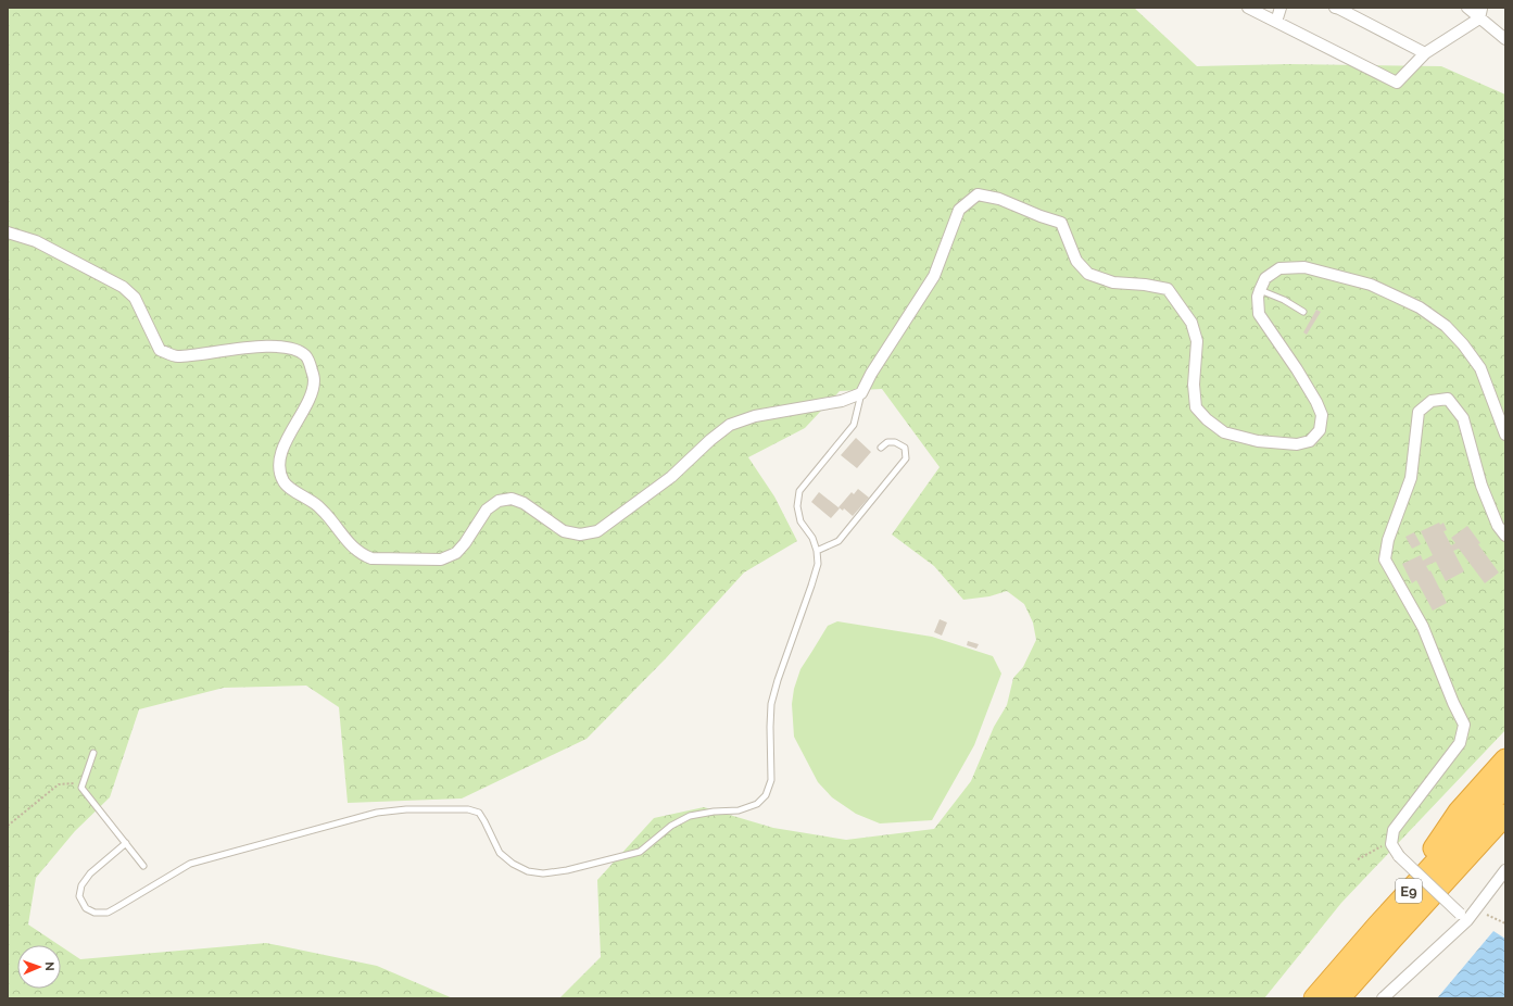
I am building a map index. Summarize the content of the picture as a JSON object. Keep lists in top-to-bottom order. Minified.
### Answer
{"streets":{"highway":["E9"]},"north":"right"}
